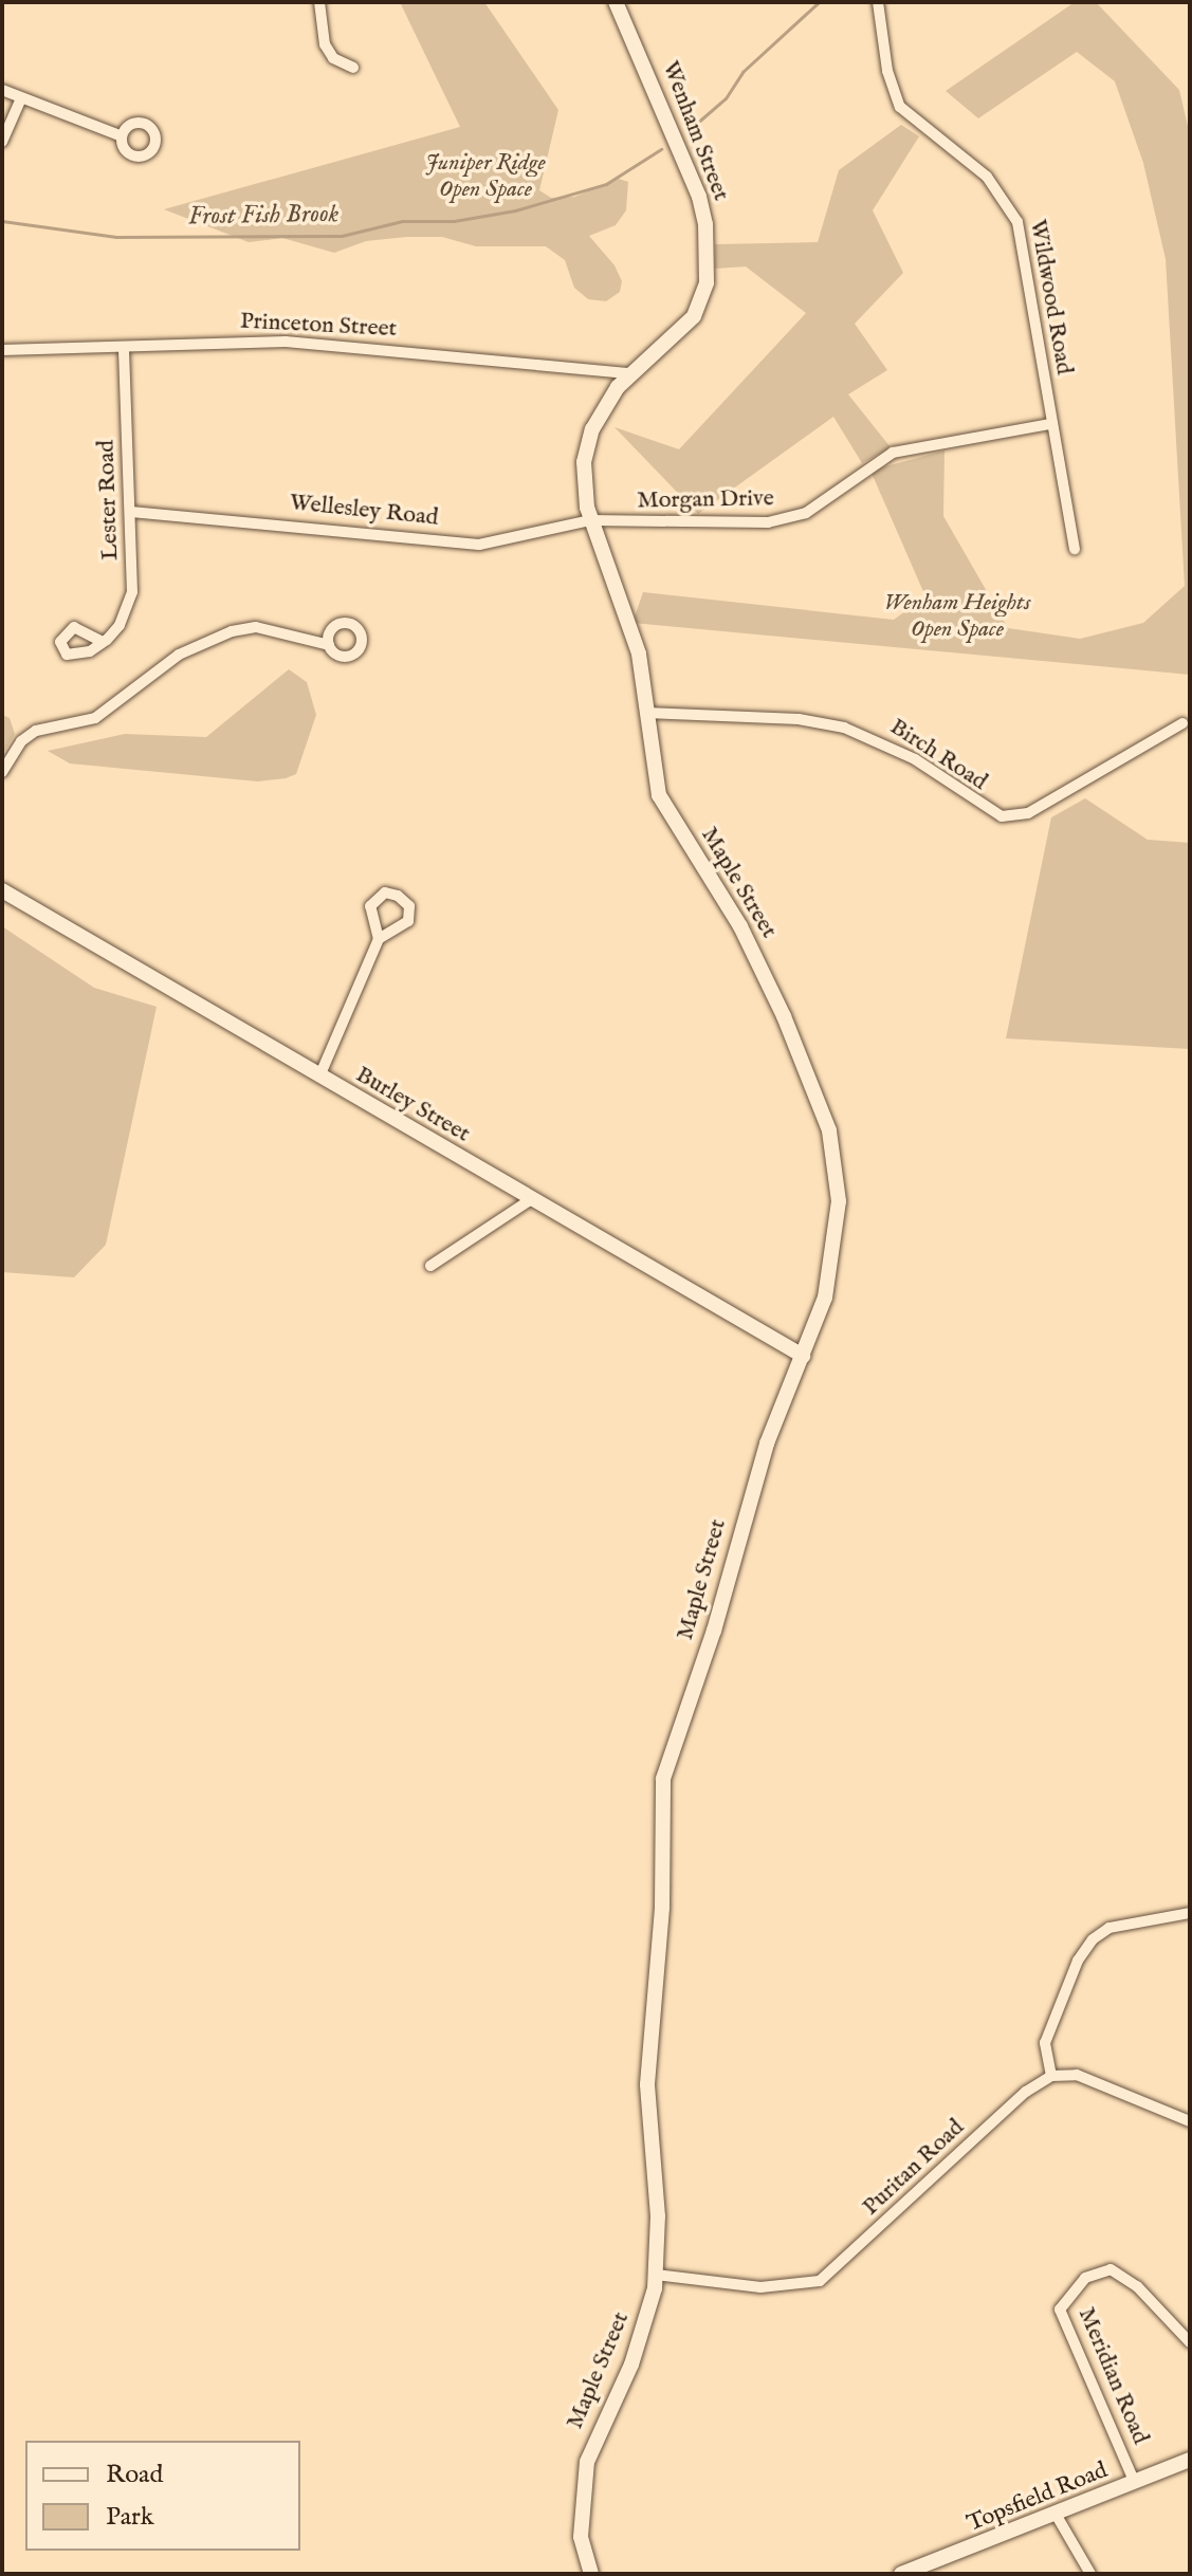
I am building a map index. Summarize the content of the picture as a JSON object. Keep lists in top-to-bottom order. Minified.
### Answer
{"streets":{"main road":["Wenham Street","Maple Street","Burley Street","Topsfield Road"],"street":["Wildwood Road","Princeton Street","Lester Road","Morgan Drive","Wellesley Road","Birch Road","Puritan Road","Meridian Road"]},"crossings":[["Wenham Street","Princeton Street"],["Wenham Street","Morgan Drive"],["Wenham Street","Wellesley Road"],["Wenham Street","Maple Street"],["Wildwood Road","Morgan Drive"],["Princeton Street","Lester Road"],["Lester Road","Wellesley Road"],["Morgan Drive","Wellesley Road"],["Birch Road","Maple Street"],["Maple Street","Burley Street"],["Maple Street","Puritan Road"],["Meridian Road","Topsfield Road"]],"water":["Frost Fish Brook"],"parks":["Juniper Ridge Open Space","Wenham Heights Open Space"],"legend":["Road","Park"]}
